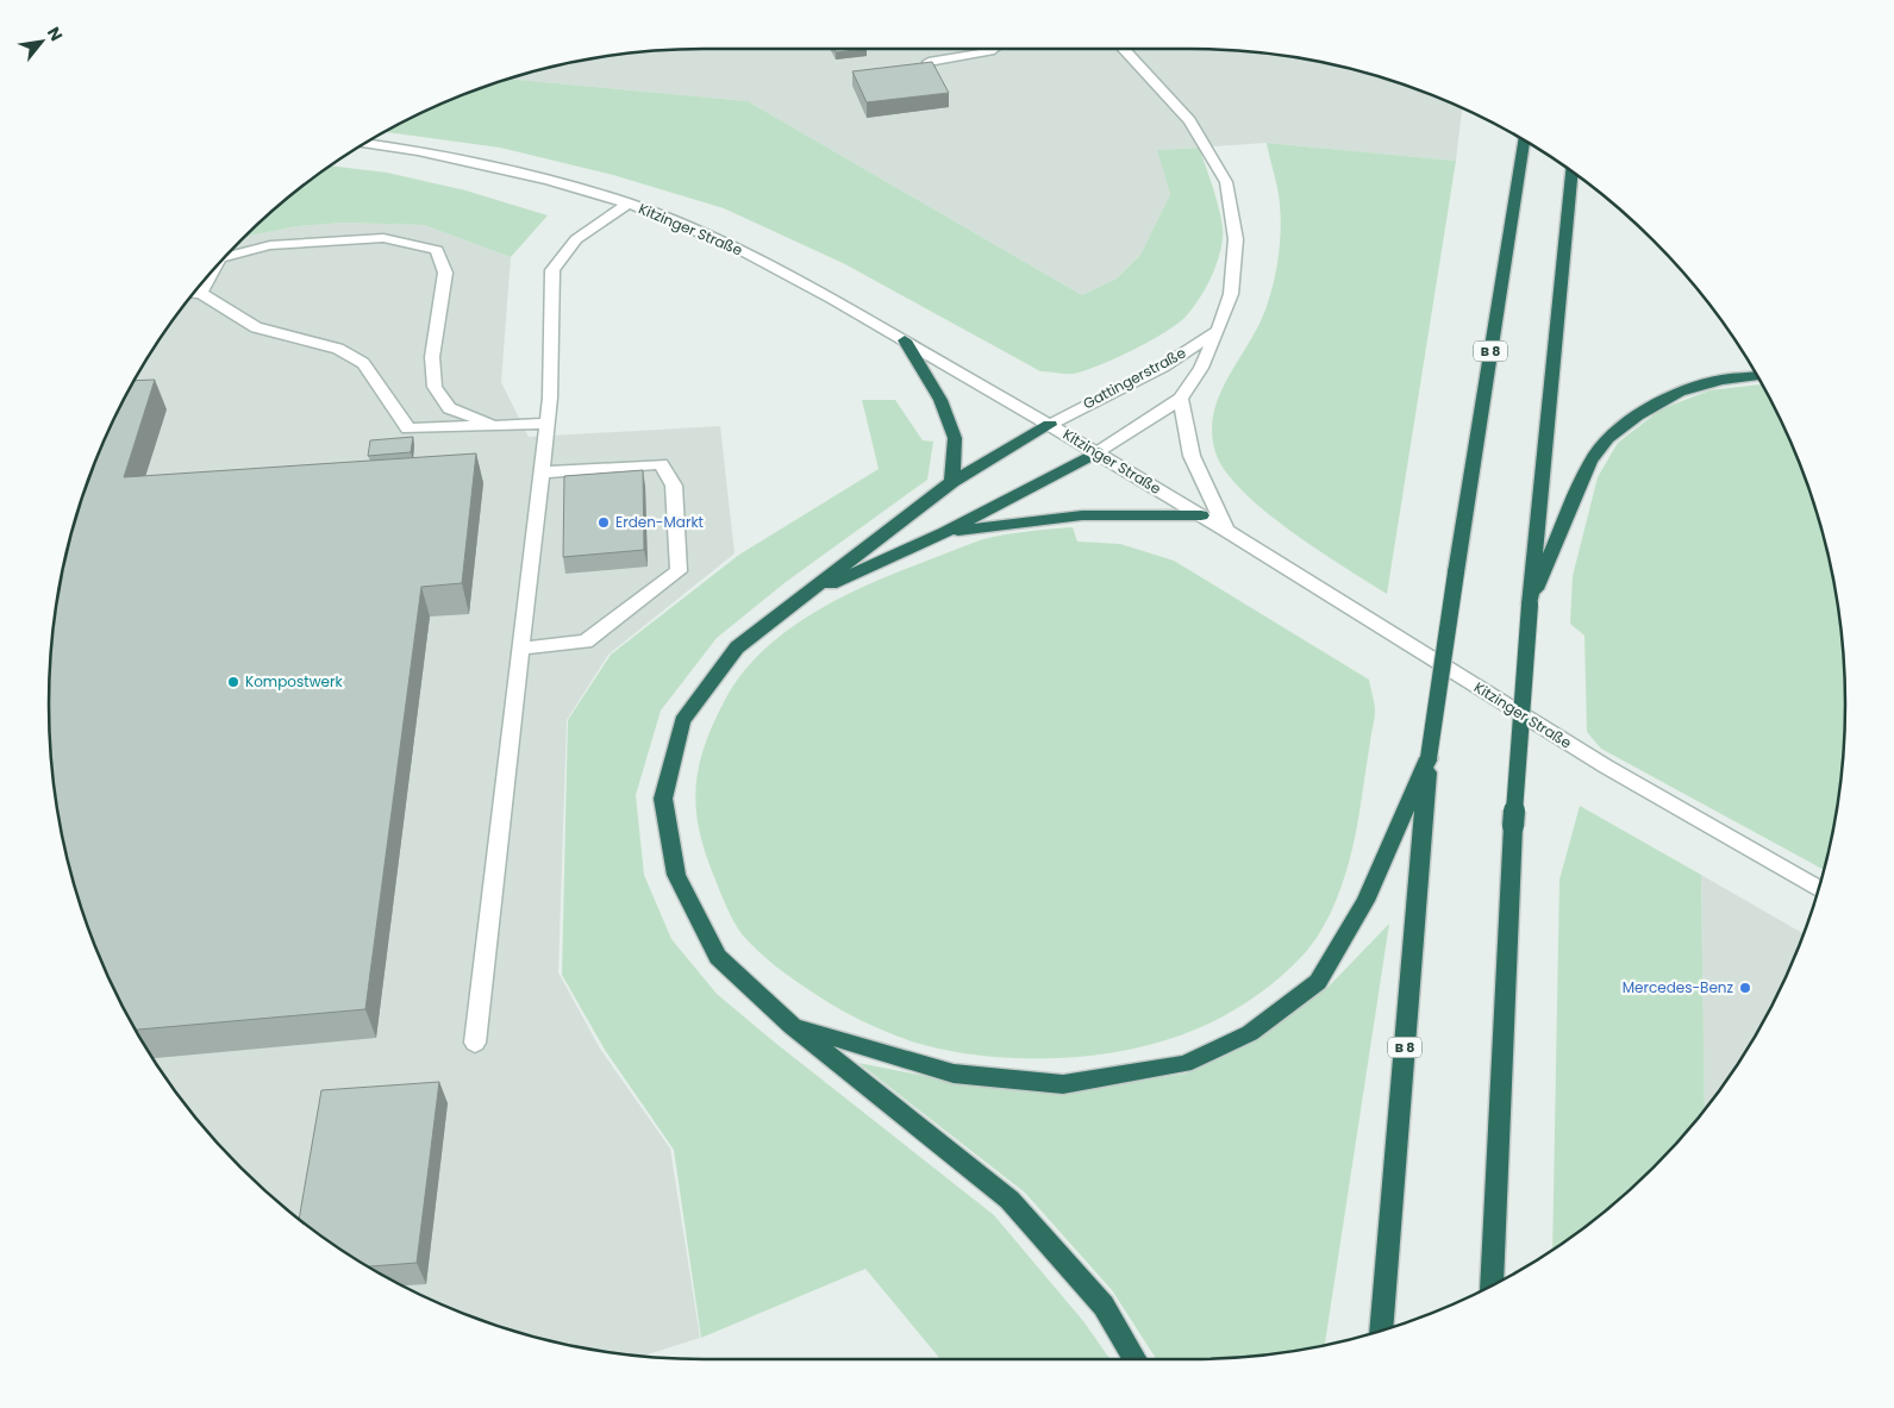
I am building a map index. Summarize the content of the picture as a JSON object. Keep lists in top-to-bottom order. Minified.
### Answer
{"streets":{"highway":["B 8"],"street":["Kitzinger Straße","Gattingerstraße"]},"crossings":[["Kitzinger Straße","Gattingerstraße"]],"places":["Erden-Markt","Kompostwerk","Mercedes-Benz"],"north":"top right"}
